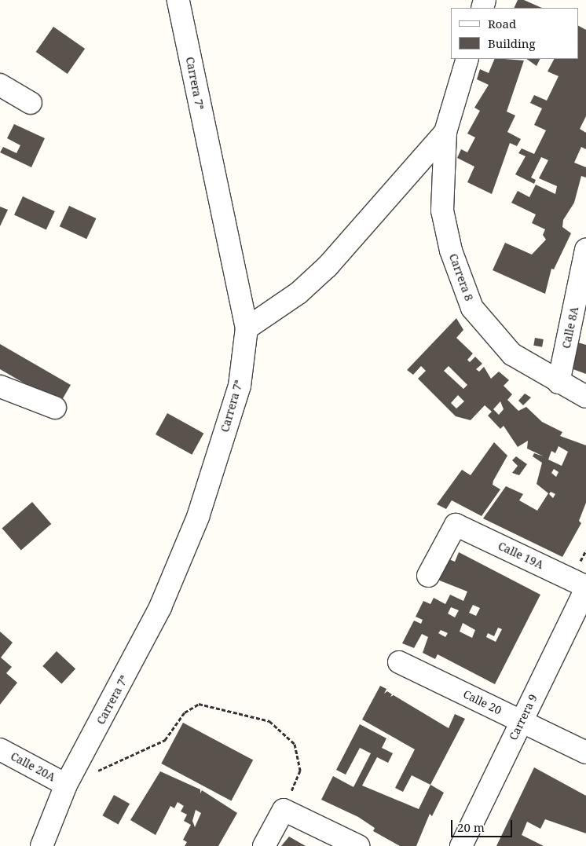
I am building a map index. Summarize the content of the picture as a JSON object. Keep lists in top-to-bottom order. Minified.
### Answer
{"streets":{"street":["Carrera 7ª","Carrera 8","Calle 8A","Calle 19A","Calle 20","Carrera 9","Calle 20A"]},"crossings":[["Carrera 7ª","Carrera 8"],["Carrera 7ª","Calle 20A"],["Carrera 8","Calle 8A"],["Calle 19A","Carrera 9"],["Calle 20","Carrera 9"]],"legend":["Road","Building"],"scale_bar":"20 m"}
